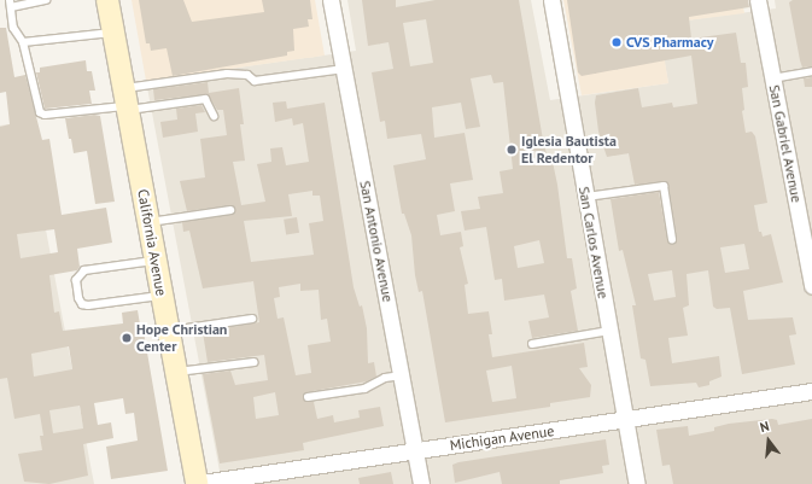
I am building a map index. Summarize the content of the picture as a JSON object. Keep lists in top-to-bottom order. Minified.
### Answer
{"streets":{"main road":["California Avenue"],"street":["San Gabriel Avenue","San Antonio Avenue","San Carlos Avenue","Michigan Avenue"]},"crossings":[["San Antonio Avenue","Michigan Avenue"],["California Avenue","Michigan Avenue"],["San Carlos Avenue","Michigan Avenue"]],"places":["CVS Pharmacy","Iglesia Bautista El Redentor","Hope Christian Center"],"north":"top"}
